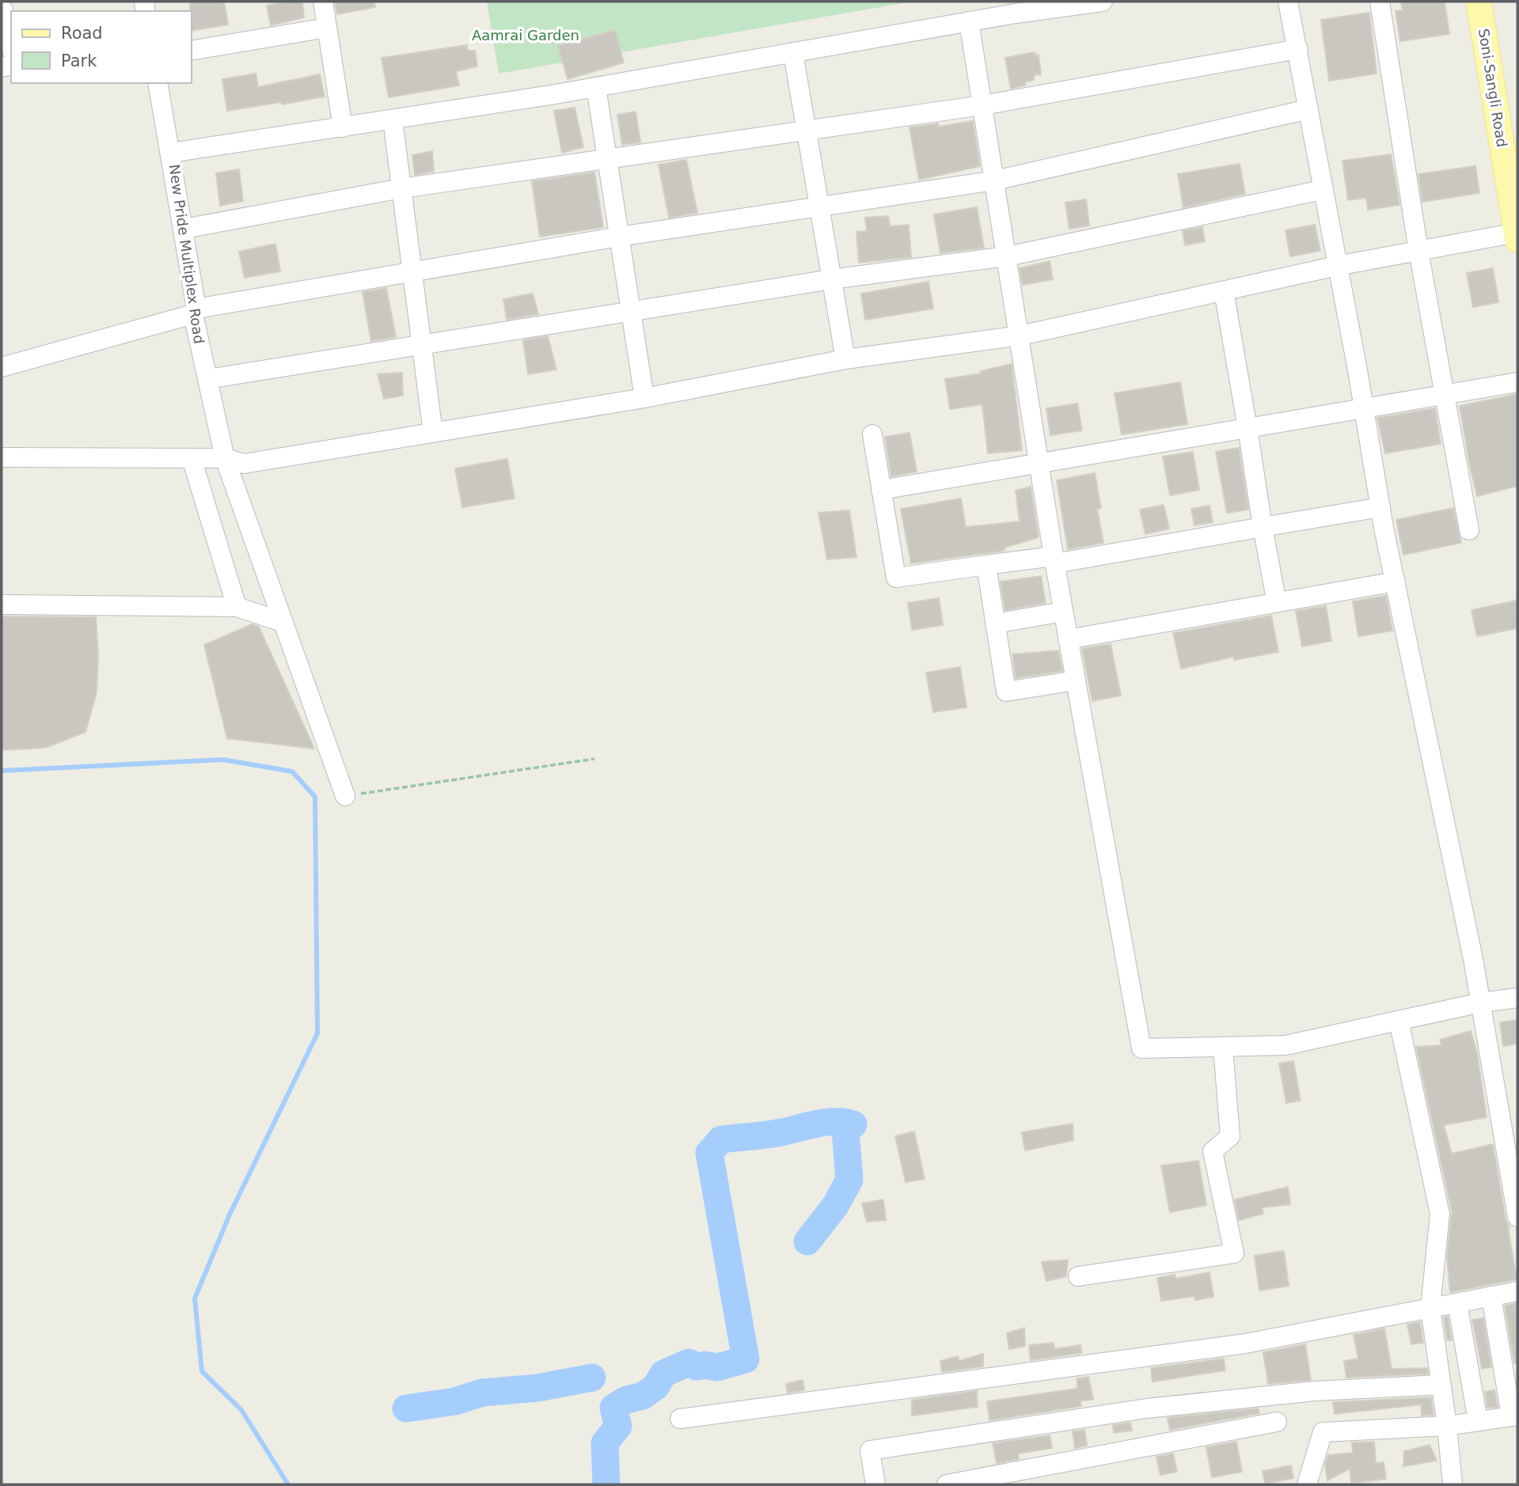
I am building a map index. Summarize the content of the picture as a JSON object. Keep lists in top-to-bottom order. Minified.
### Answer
{"streets":{"main road":["Soni-Sangli Road"],"street":["New Pride Multiplex Road"]},"parks":["Aamrai Garden"],"legend":["Road","Park"]}
